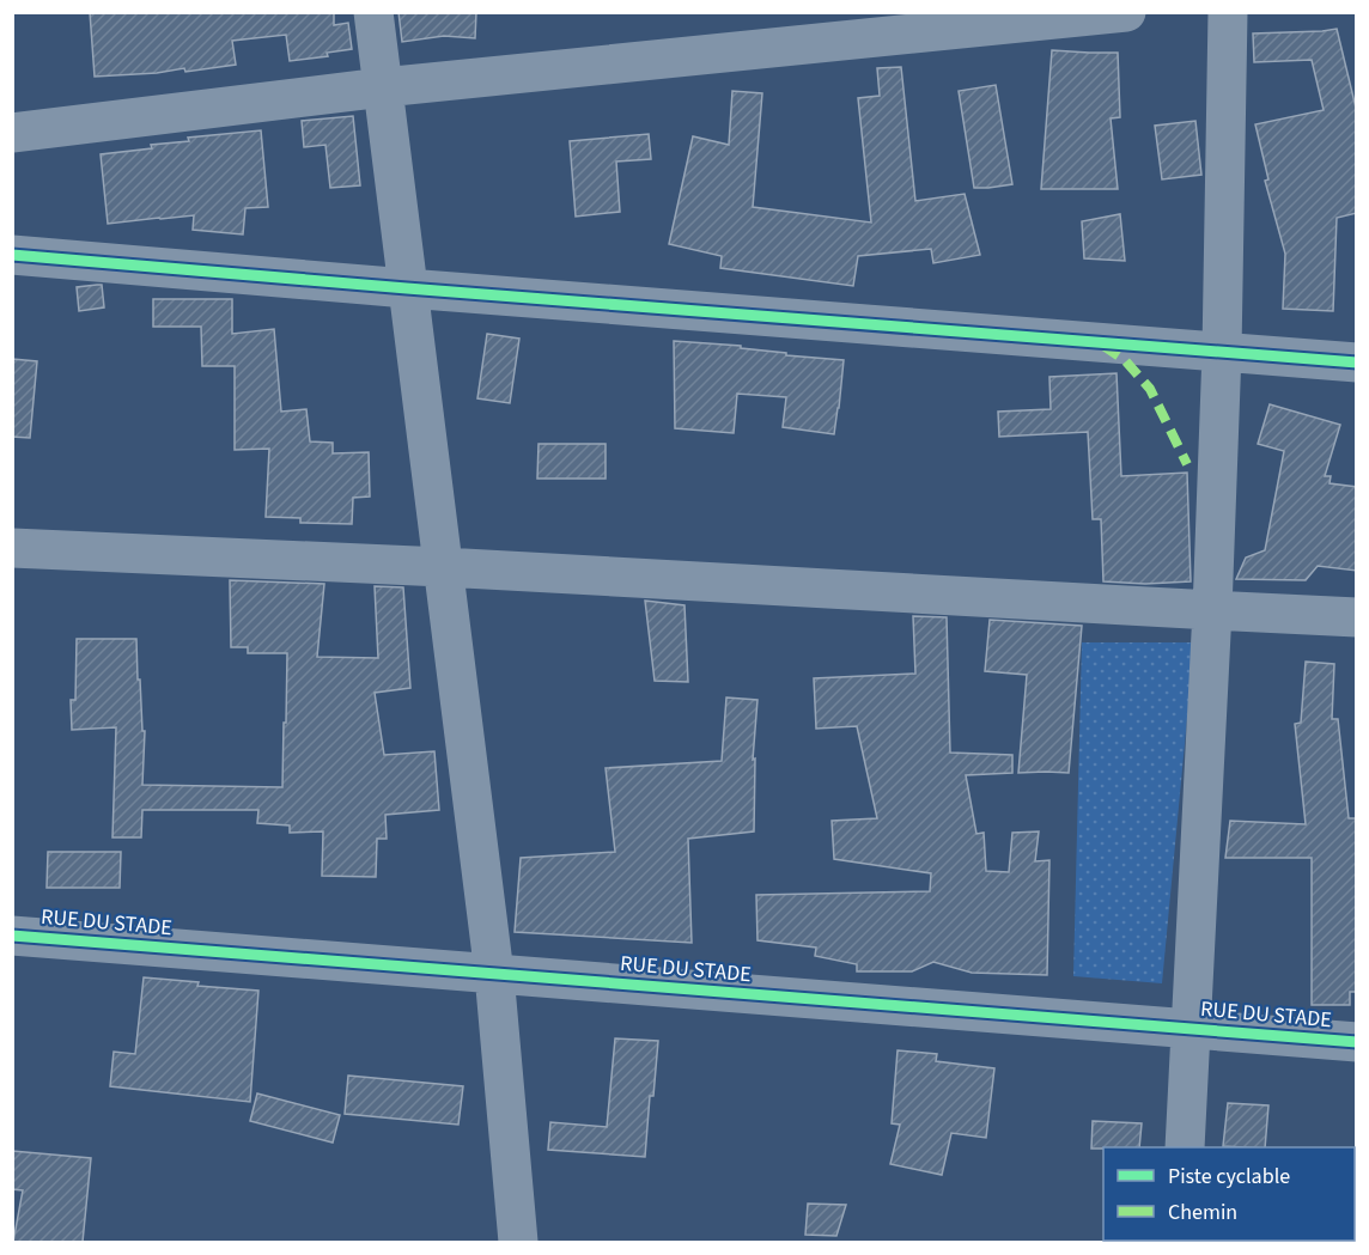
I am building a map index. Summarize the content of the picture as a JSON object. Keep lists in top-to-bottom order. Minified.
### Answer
{"streets":{"street":["RUE DU STADE"]},"legend":["Piste cyclable","Chemin"]}
